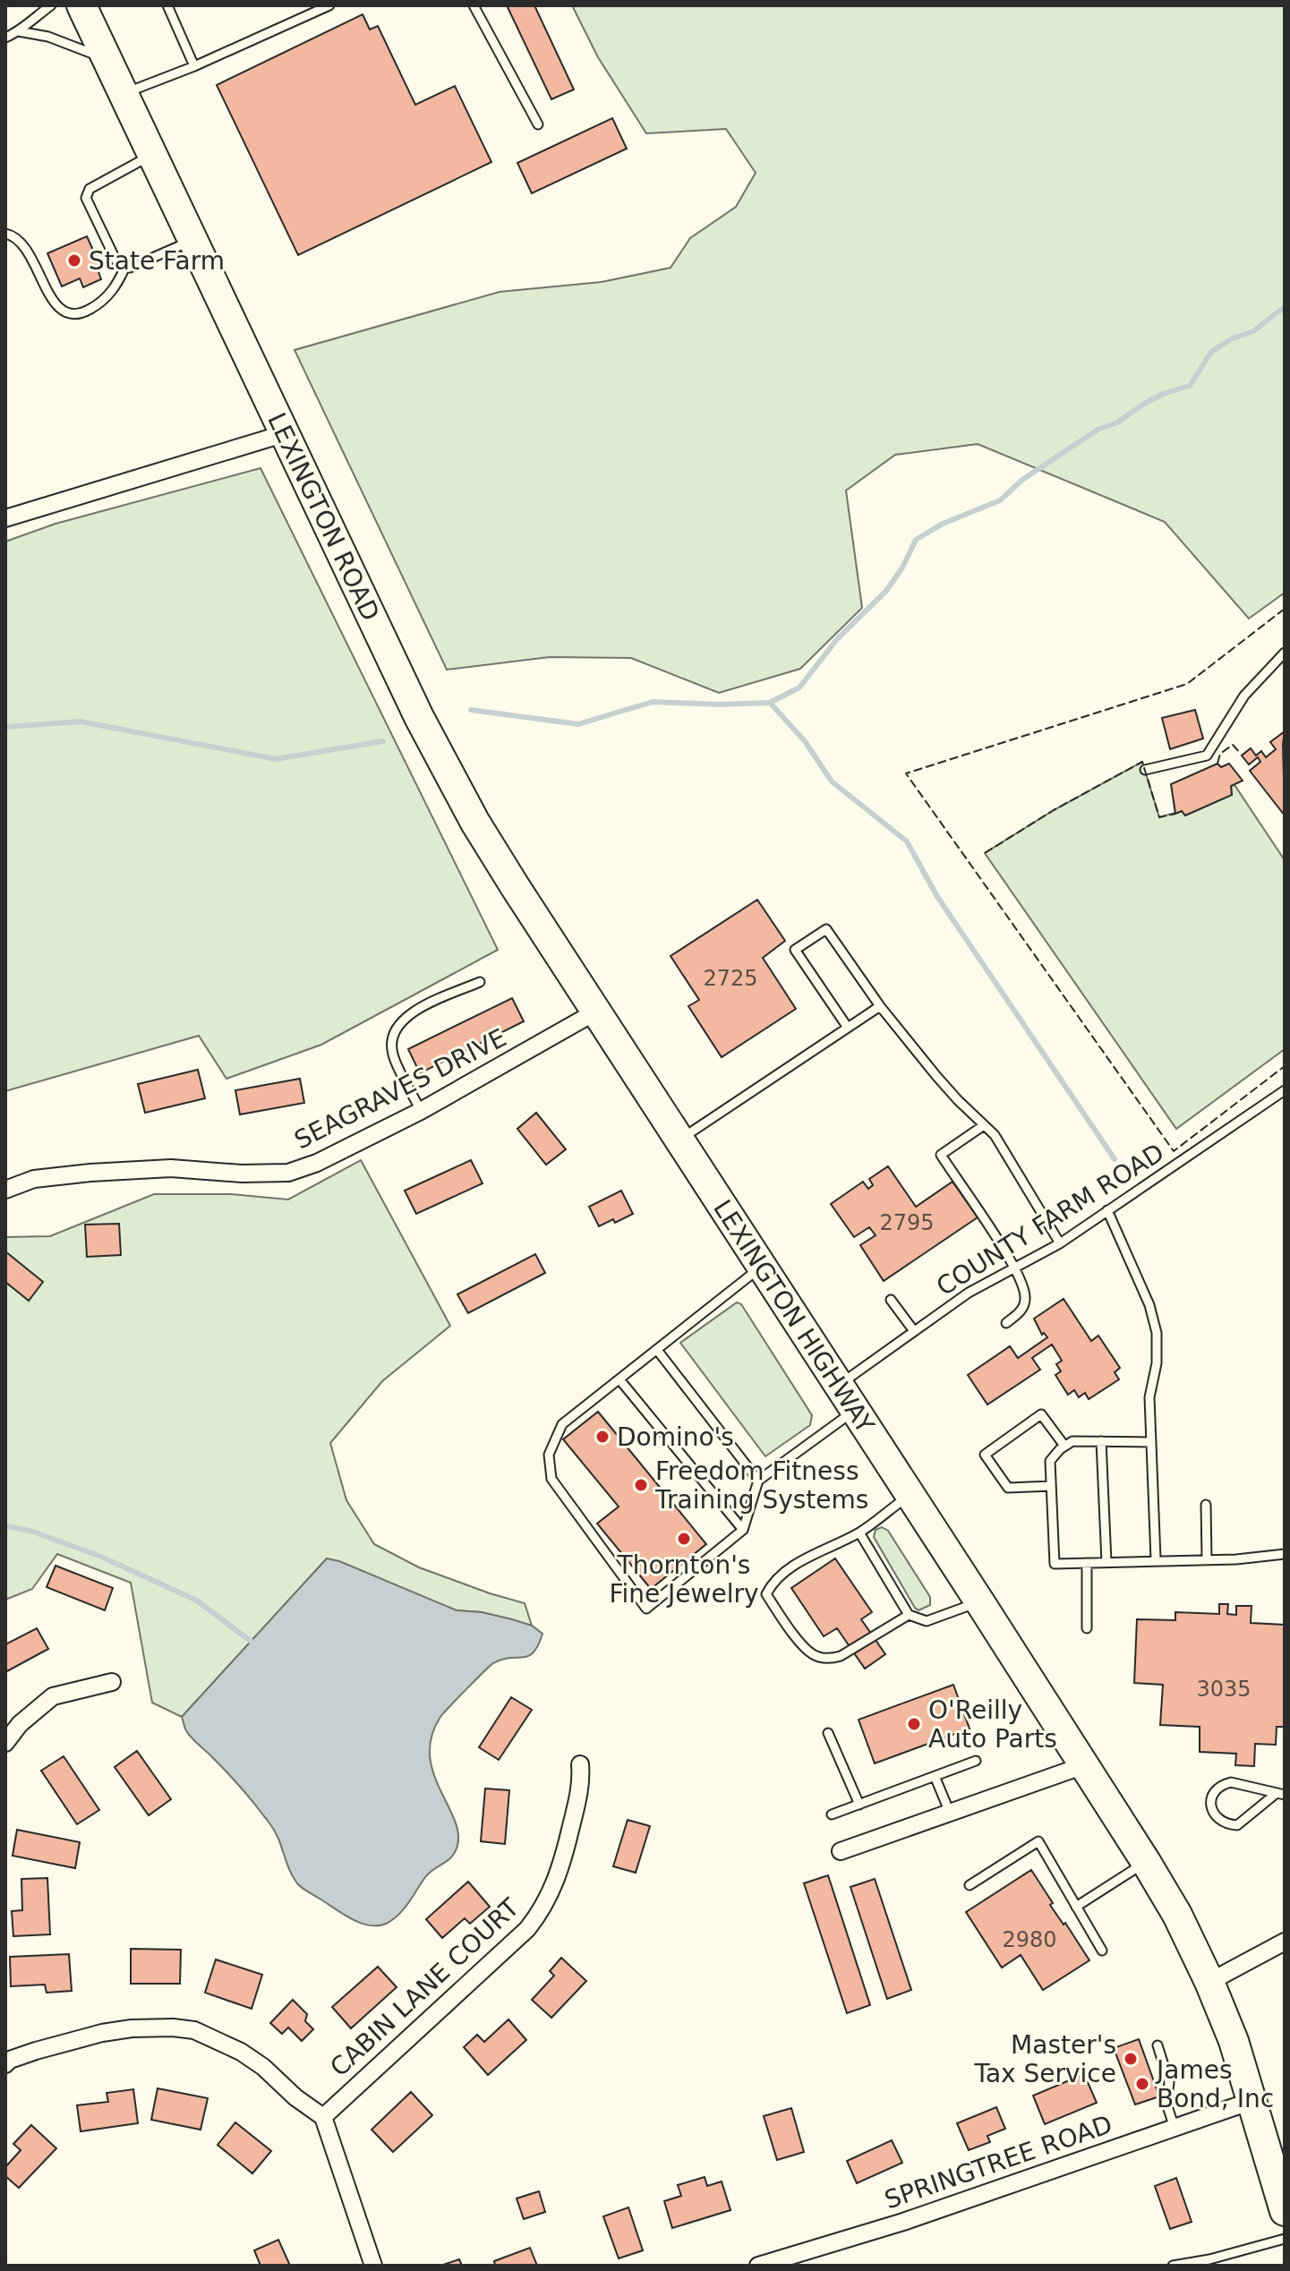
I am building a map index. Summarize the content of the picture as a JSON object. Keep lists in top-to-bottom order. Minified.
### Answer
{"streets":{"highway":["LEXINGTON ROAD","LEXINGTON HIGHWAY"],"street":["SEAGRAVES DRIVE","CABIN LANE COURT","SPRINGTREE ROAD"],"lane":["COUNTY FARM ROAD"]},"crossings":[["LEXINGTON ROAD","SEAGRAVES DRIVE"],["LEXINGTON ROAD","LEXINGTON HIGHWAY"],["SEAGRAVES DRIVE","LEXINGTON HIGHWAY"],["COUNTY FARM ROAD","LEXINGTON HIGHWAY"]],"places":["State Farm","Domino's","Freedom Fitness Training Systems","Thornton's Fine Jewelry","O'Reilly Auto Parts","Master's Tax Service","James Bond, Inc"],"house_numbers":["2725","2795","3035","2980"]}
